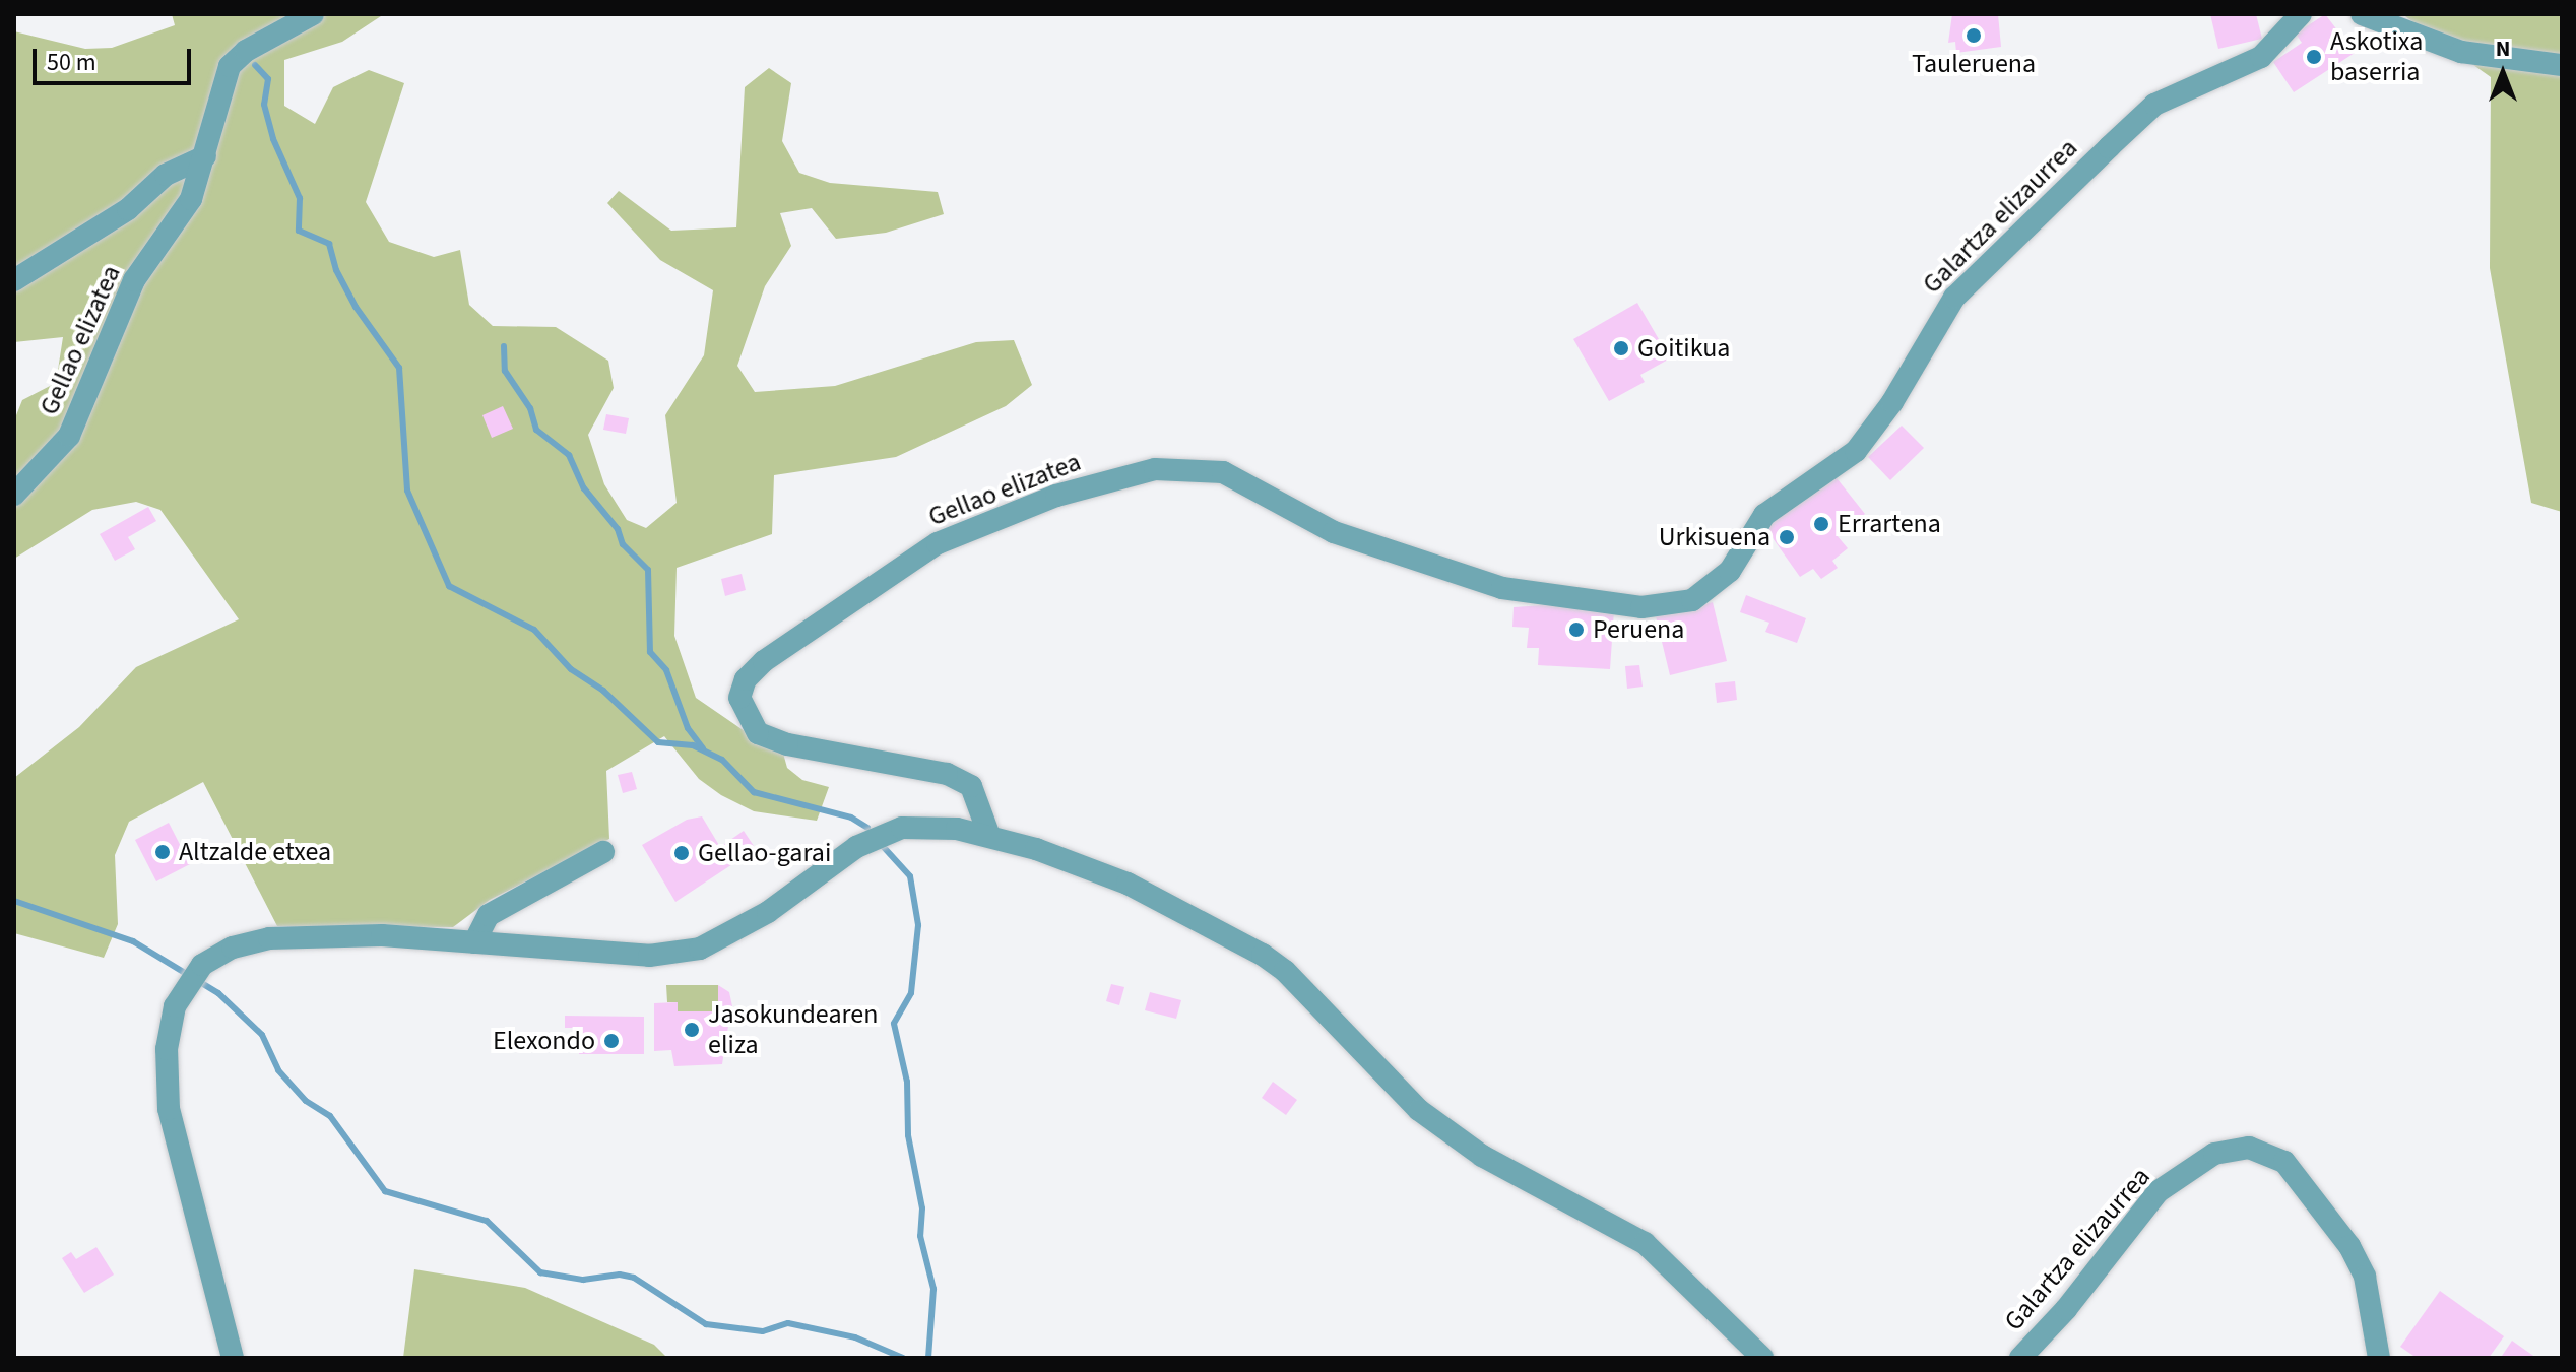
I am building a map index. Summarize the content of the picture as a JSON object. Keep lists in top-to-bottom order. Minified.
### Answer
{"streets":{"street":["Galartza elizaurrea","Gellao elizatea"]},"crossings":[["Galartza elizaurrea","Gellao elizatea"]],"places":["Tauleruena","Askotixa baserria","Goitikua","Errartena","Urkisuena","Peruena","Altzalde etxea","Gellao-garai","Jasokundearen eliza","Elexondo"],"scale_bar":"50 m","north":"top"}
